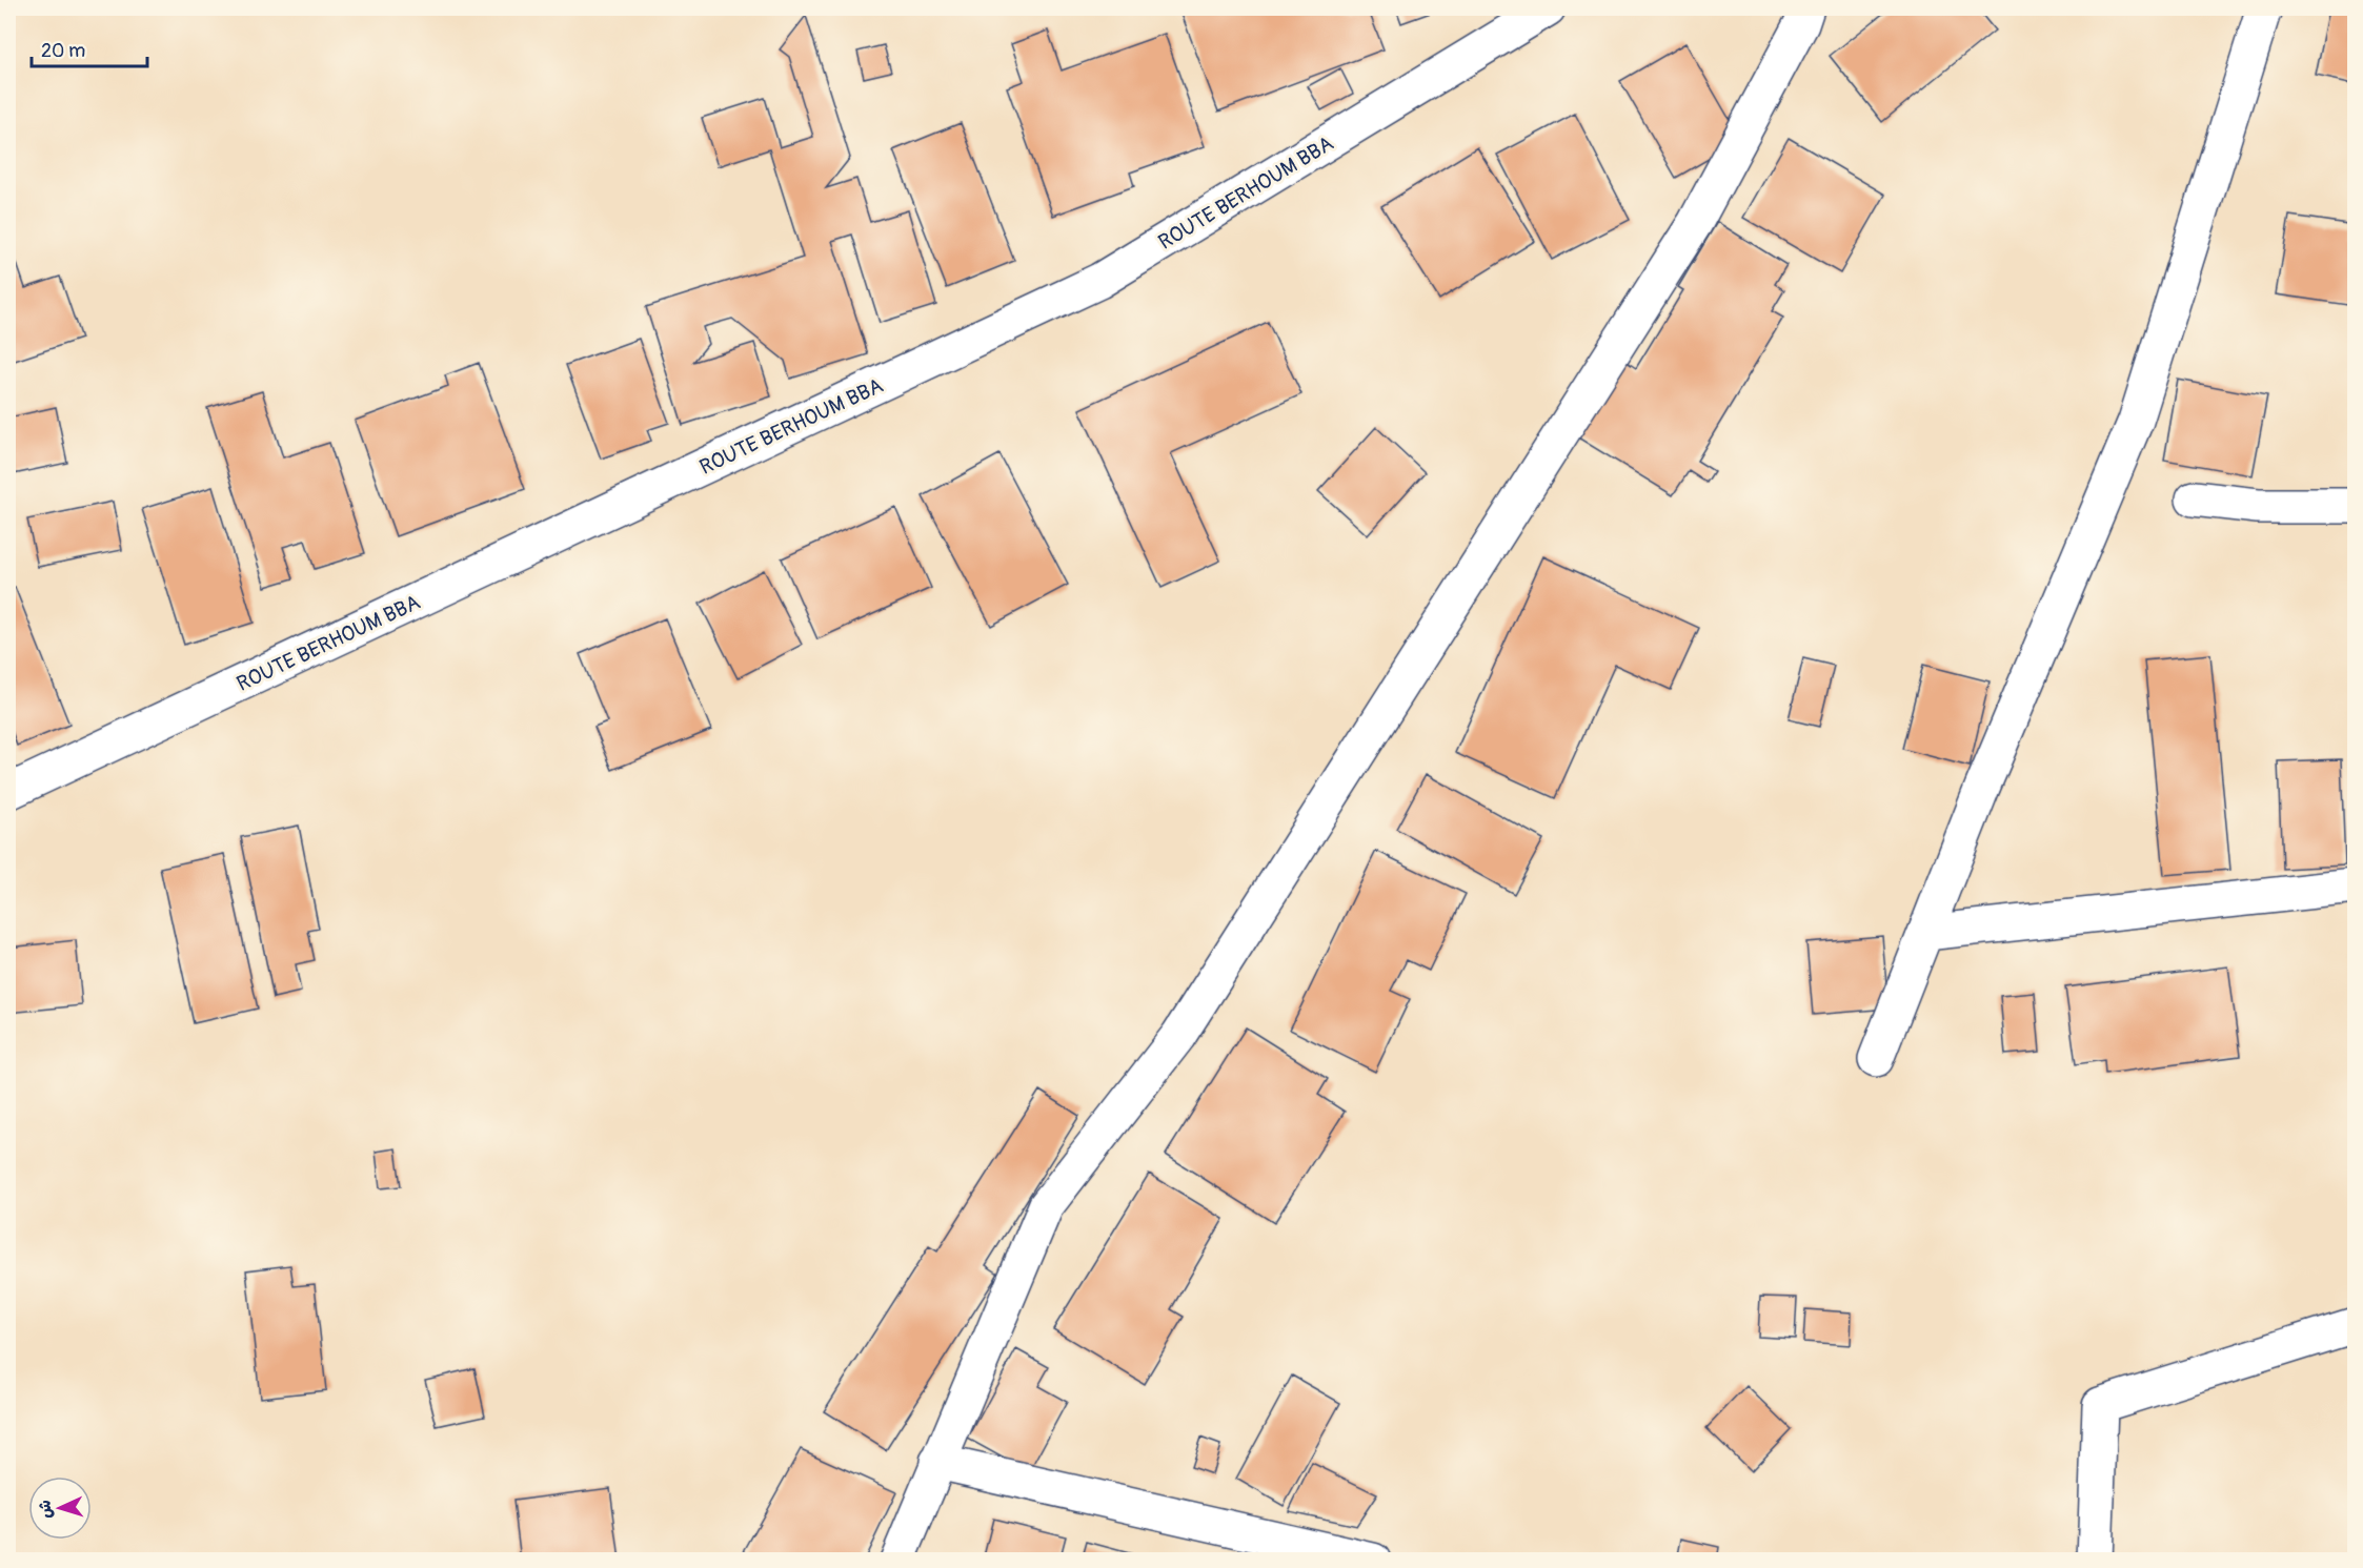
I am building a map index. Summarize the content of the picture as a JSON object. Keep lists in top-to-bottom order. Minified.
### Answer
{"streets":{"street":["ROUTE BERHOUM BBA"]},"scale_bar":"20 m","north":"left"}
